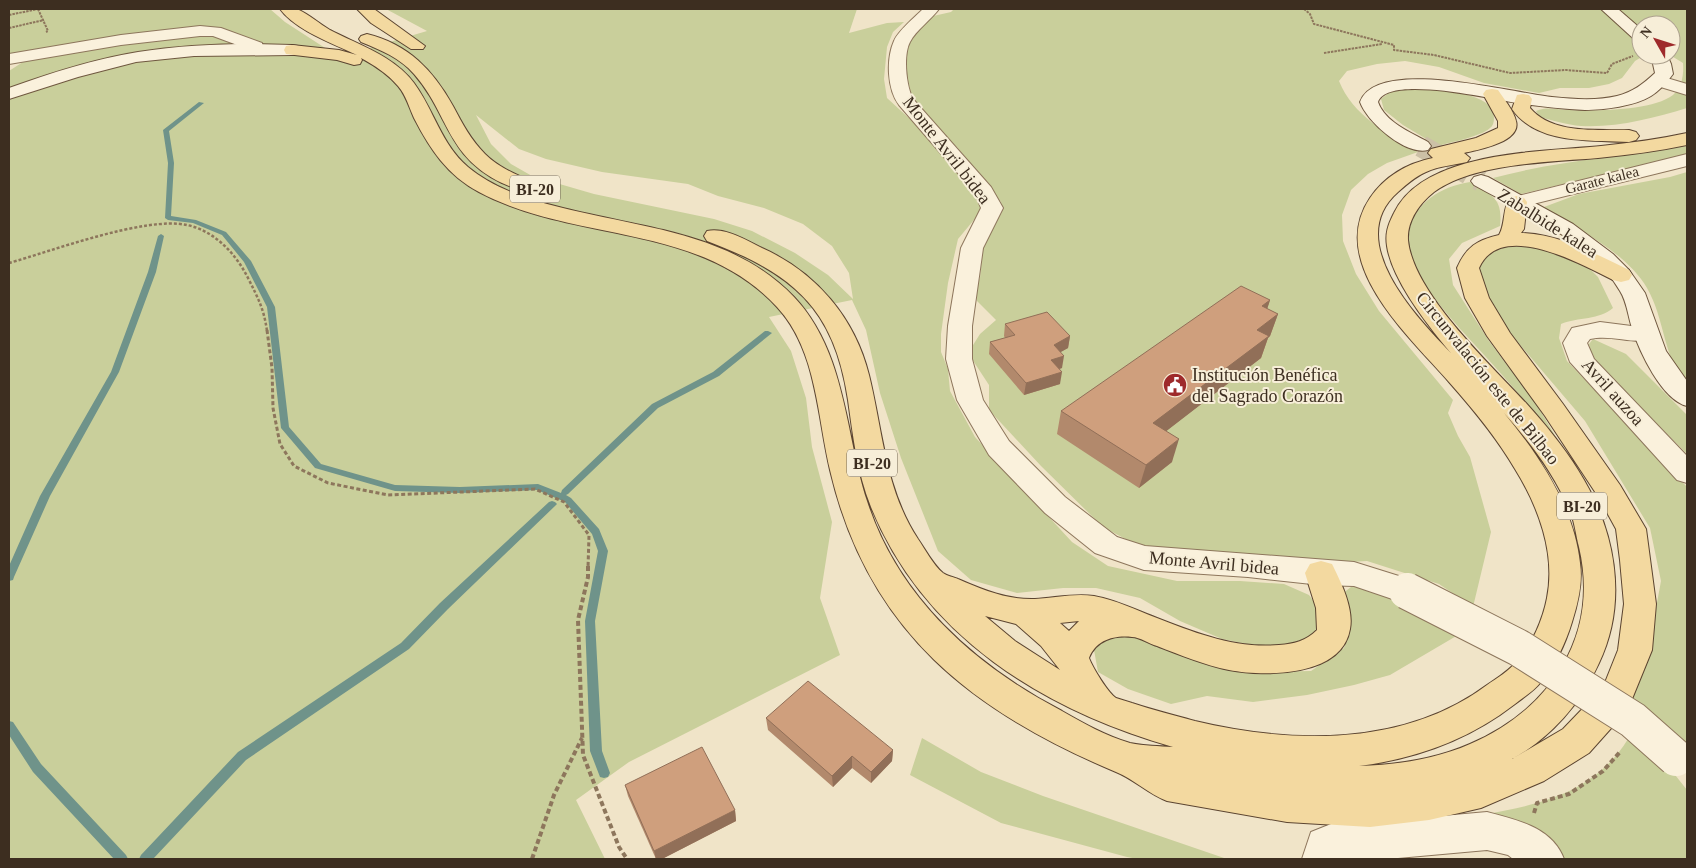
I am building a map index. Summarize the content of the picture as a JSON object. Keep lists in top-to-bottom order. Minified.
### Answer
{"streets":{"main road":["BI-20","Circunvalación este de Bilbao"],"street":["Monte Avril bidea","Garate kalea","Zabalbide kalea","Avril auzoa"]},"crossings":[["Garate kalea","Zabalbide kalea"],["BI-20","Circunvalación este de Bilbao"],["Zabalbide kalea","Avril auzoa"]],"places":{"public building":["Institución Benéfica del Sagrado Corazón"]},"north":"top left"}
